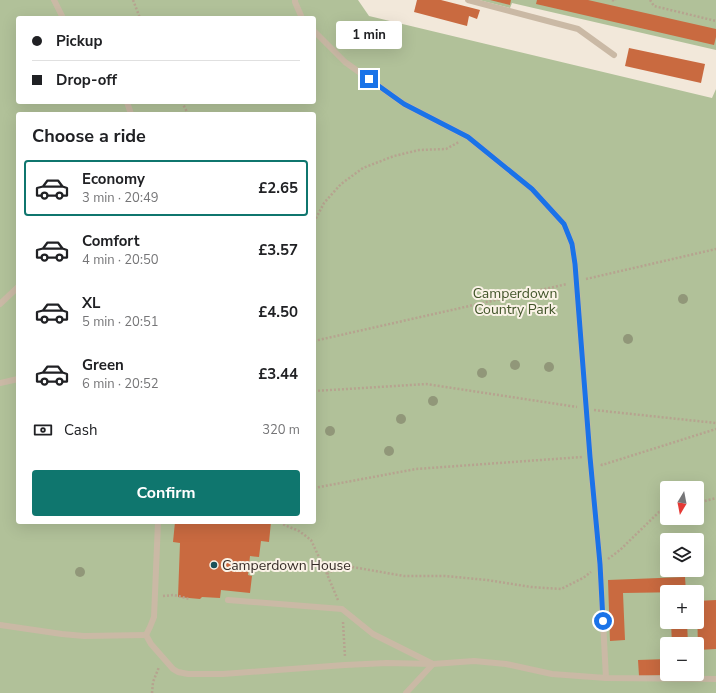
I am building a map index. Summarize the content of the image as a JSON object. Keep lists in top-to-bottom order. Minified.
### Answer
{"parks":["Camperdown Country Park"],"places":["Camperdown House"],"north":"bottom","page":{"banner":["Pickup","Drop-off"],"bubble":"1 min","heading":"Choose a ride","list":[{"name":"Economy","note":"3 min · 20:49","value":"£2.65"},{"name":"Comfort","note":"4 min · 20:50","value":"£3.57"},{"name":"XL","note":"5 min · 20:51","value":"£4.50"},{"name":"Green","note":"6 min · 20:52","value":"£3.44"}],"pay":["Cash","320 m"],"buttons":"Confirm","map_buttons":["+","−"]}}
